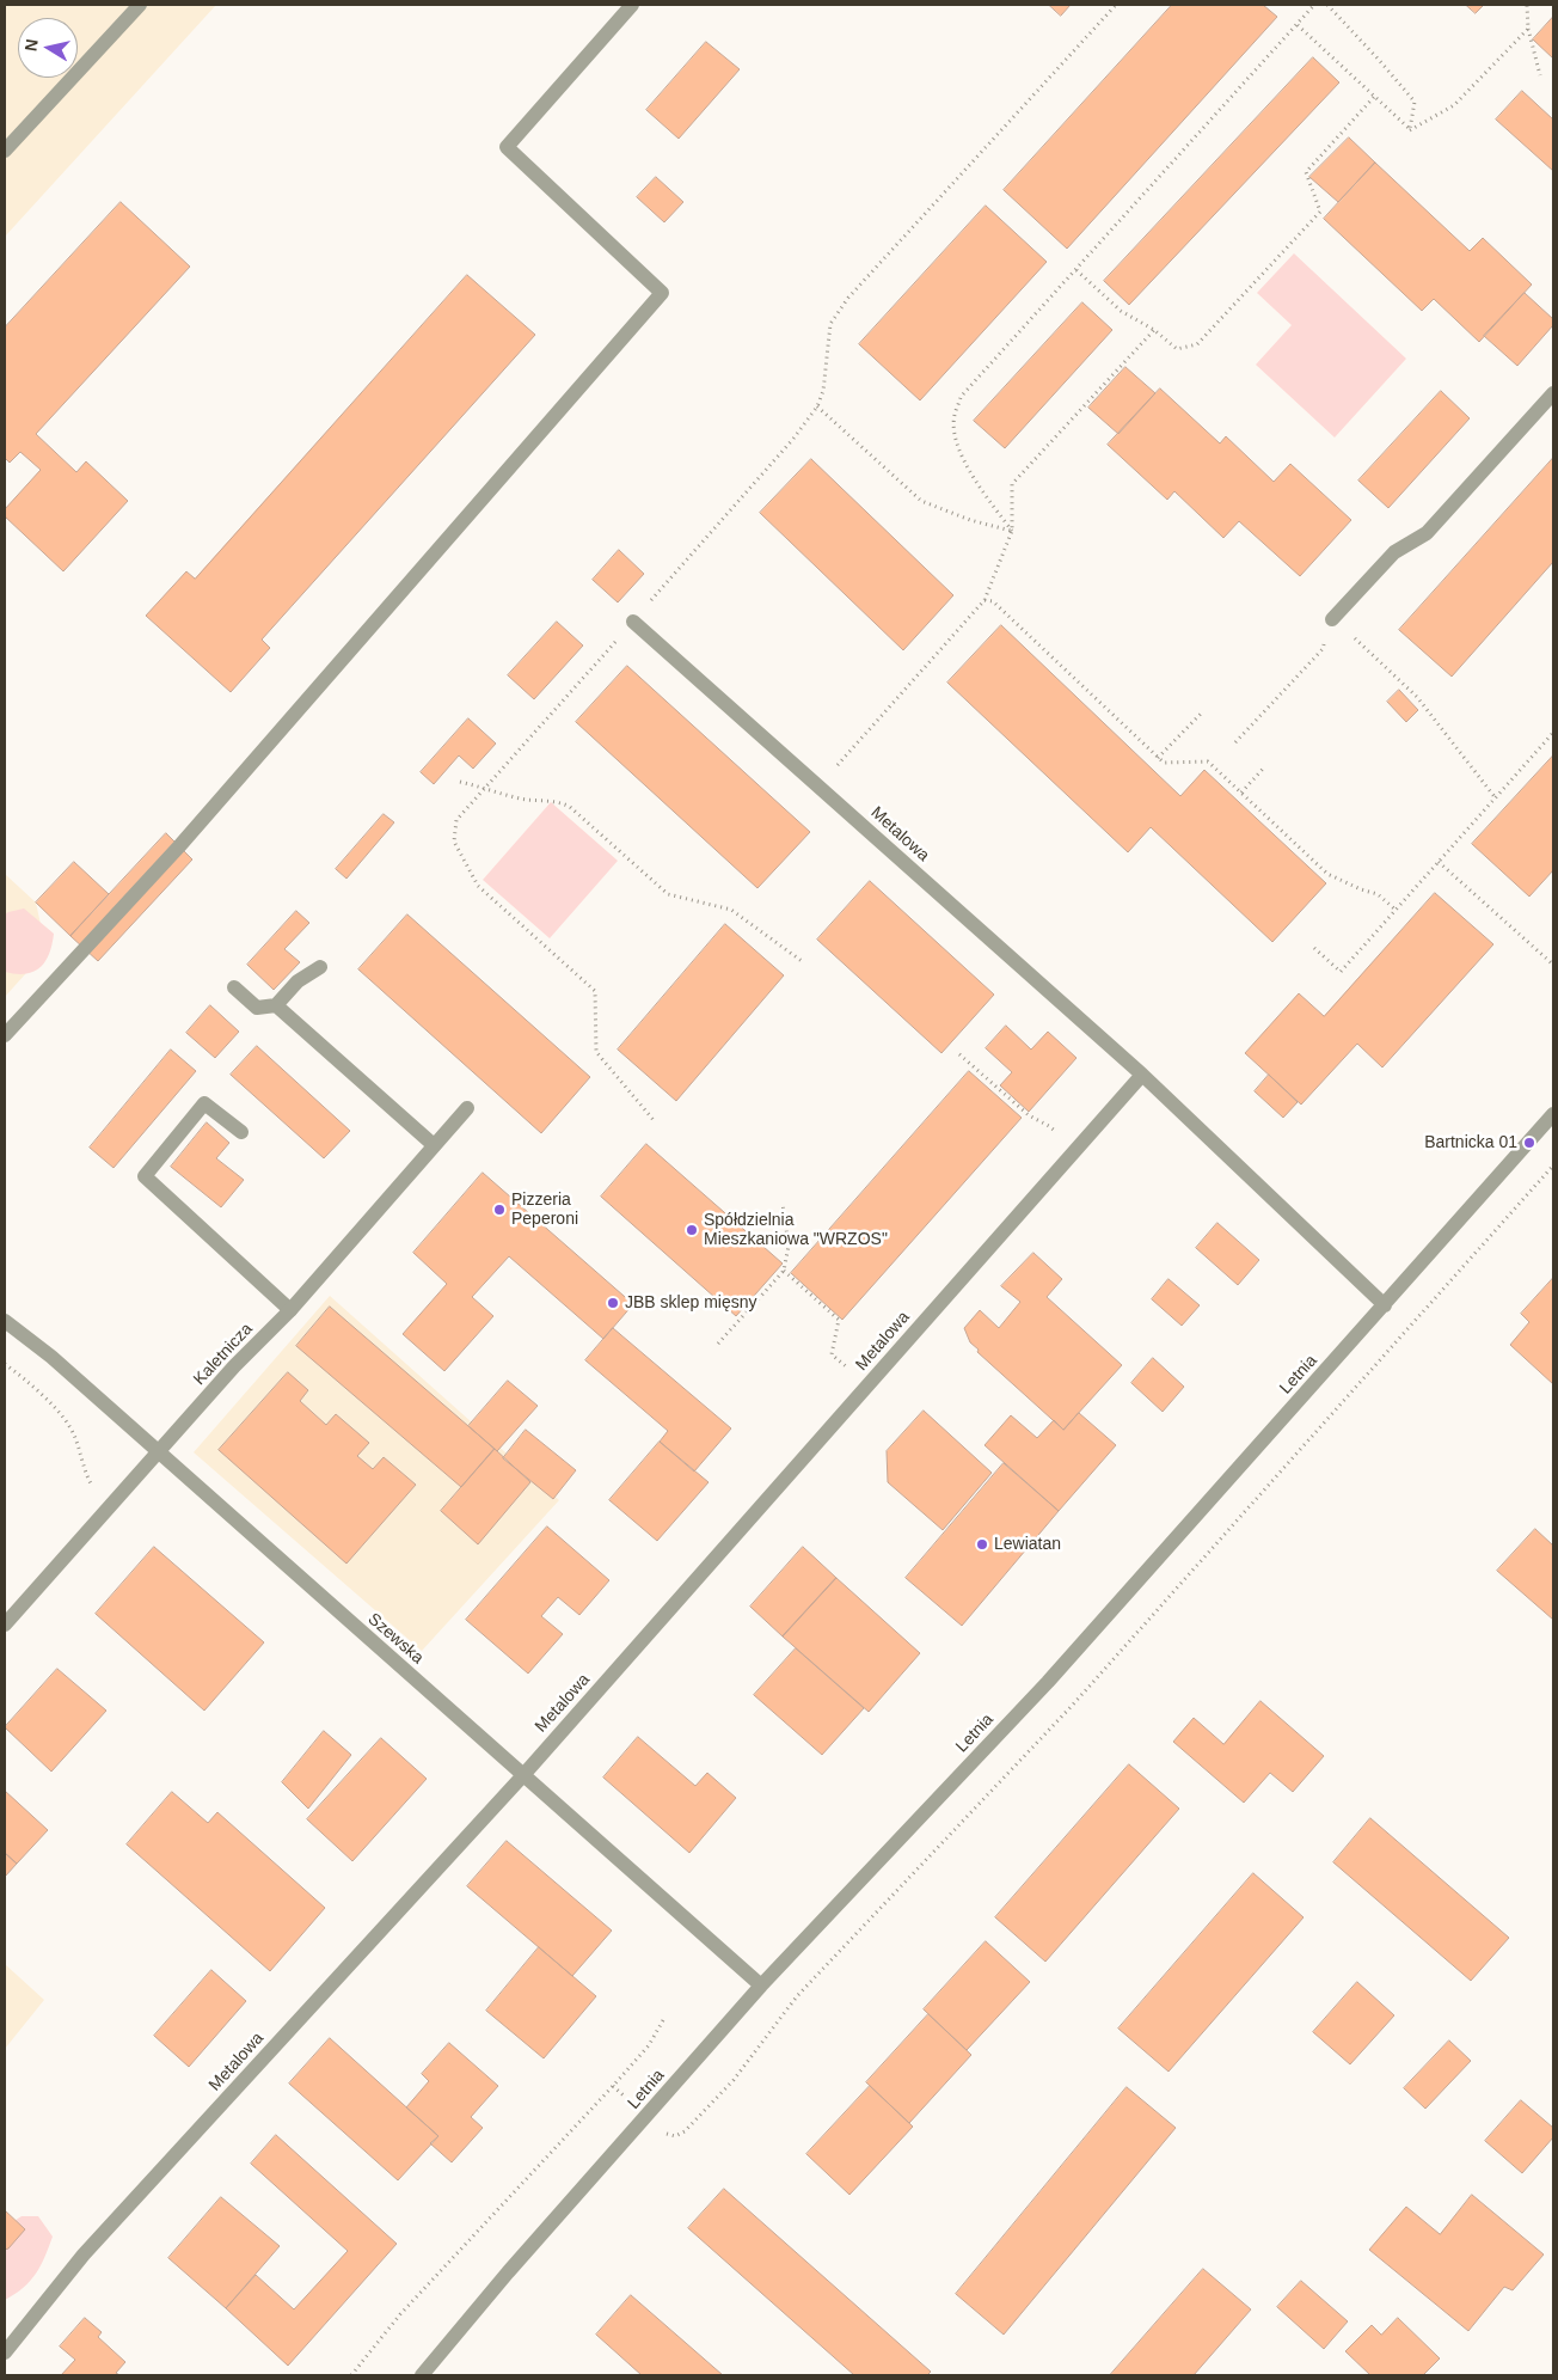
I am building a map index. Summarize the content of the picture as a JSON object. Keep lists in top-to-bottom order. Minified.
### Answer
{"streets":{"street":["Metalowa","Kaletnicza","Letnia","Szewska"]},"crossings":[["Metalowa","Letnia"],["Metalowa","Szewska"],["Kaletnicza","Szewska"],["Letnia","Szewska"]],"places":["Bartnicka 01","Pizzeria Peperoni","Spółdzielnia Mieszkaniowa \"WRZOS\"","JBB sklep mięsny","Lewiatan"],"north":"left"}
